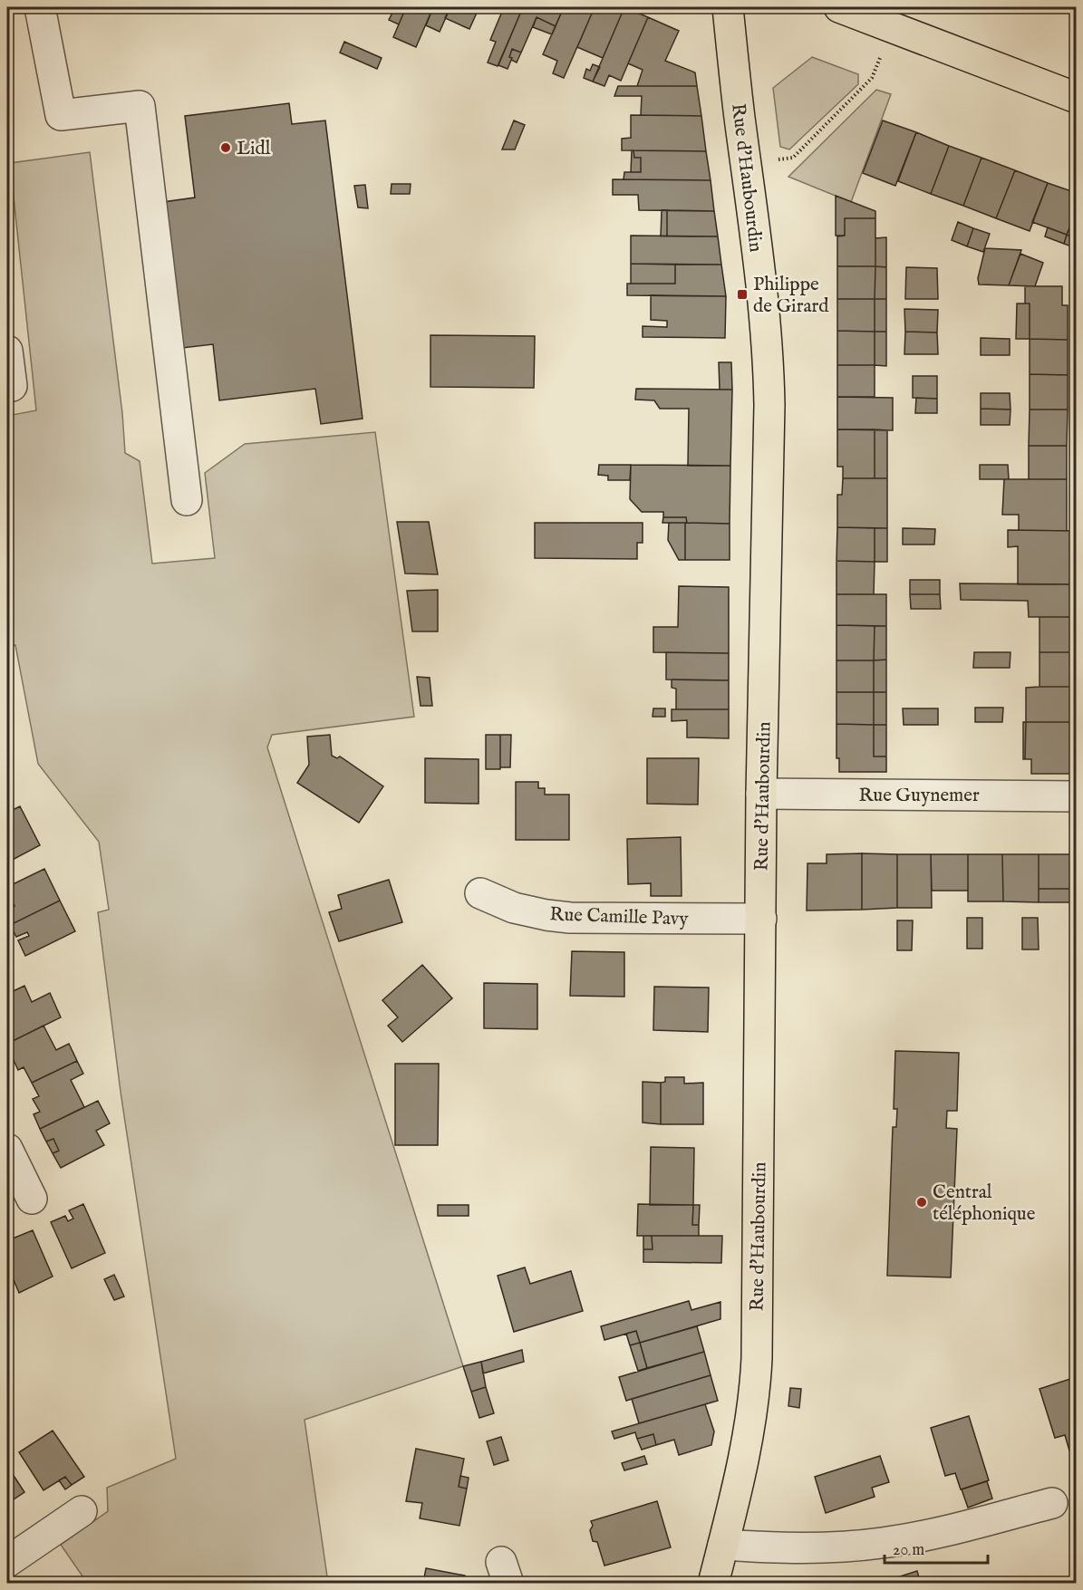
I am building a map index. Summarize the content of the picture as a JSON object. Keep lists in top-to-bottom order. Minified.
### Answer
{"streets":{"main road":["Rue d'Haubourdin"],"street":["Rue Guynemer","Rue Camille Pavy"]},"crossings":[["Rue d'Haubourdin","Rue Guynemer"],["Rue d'Haubourdin","Rue Camille Pavy"]],"places":{"other":["Lidl","Central téléphonique"],"transit":["Philippe de Girard"]},"scale_bar":"20 m"}
